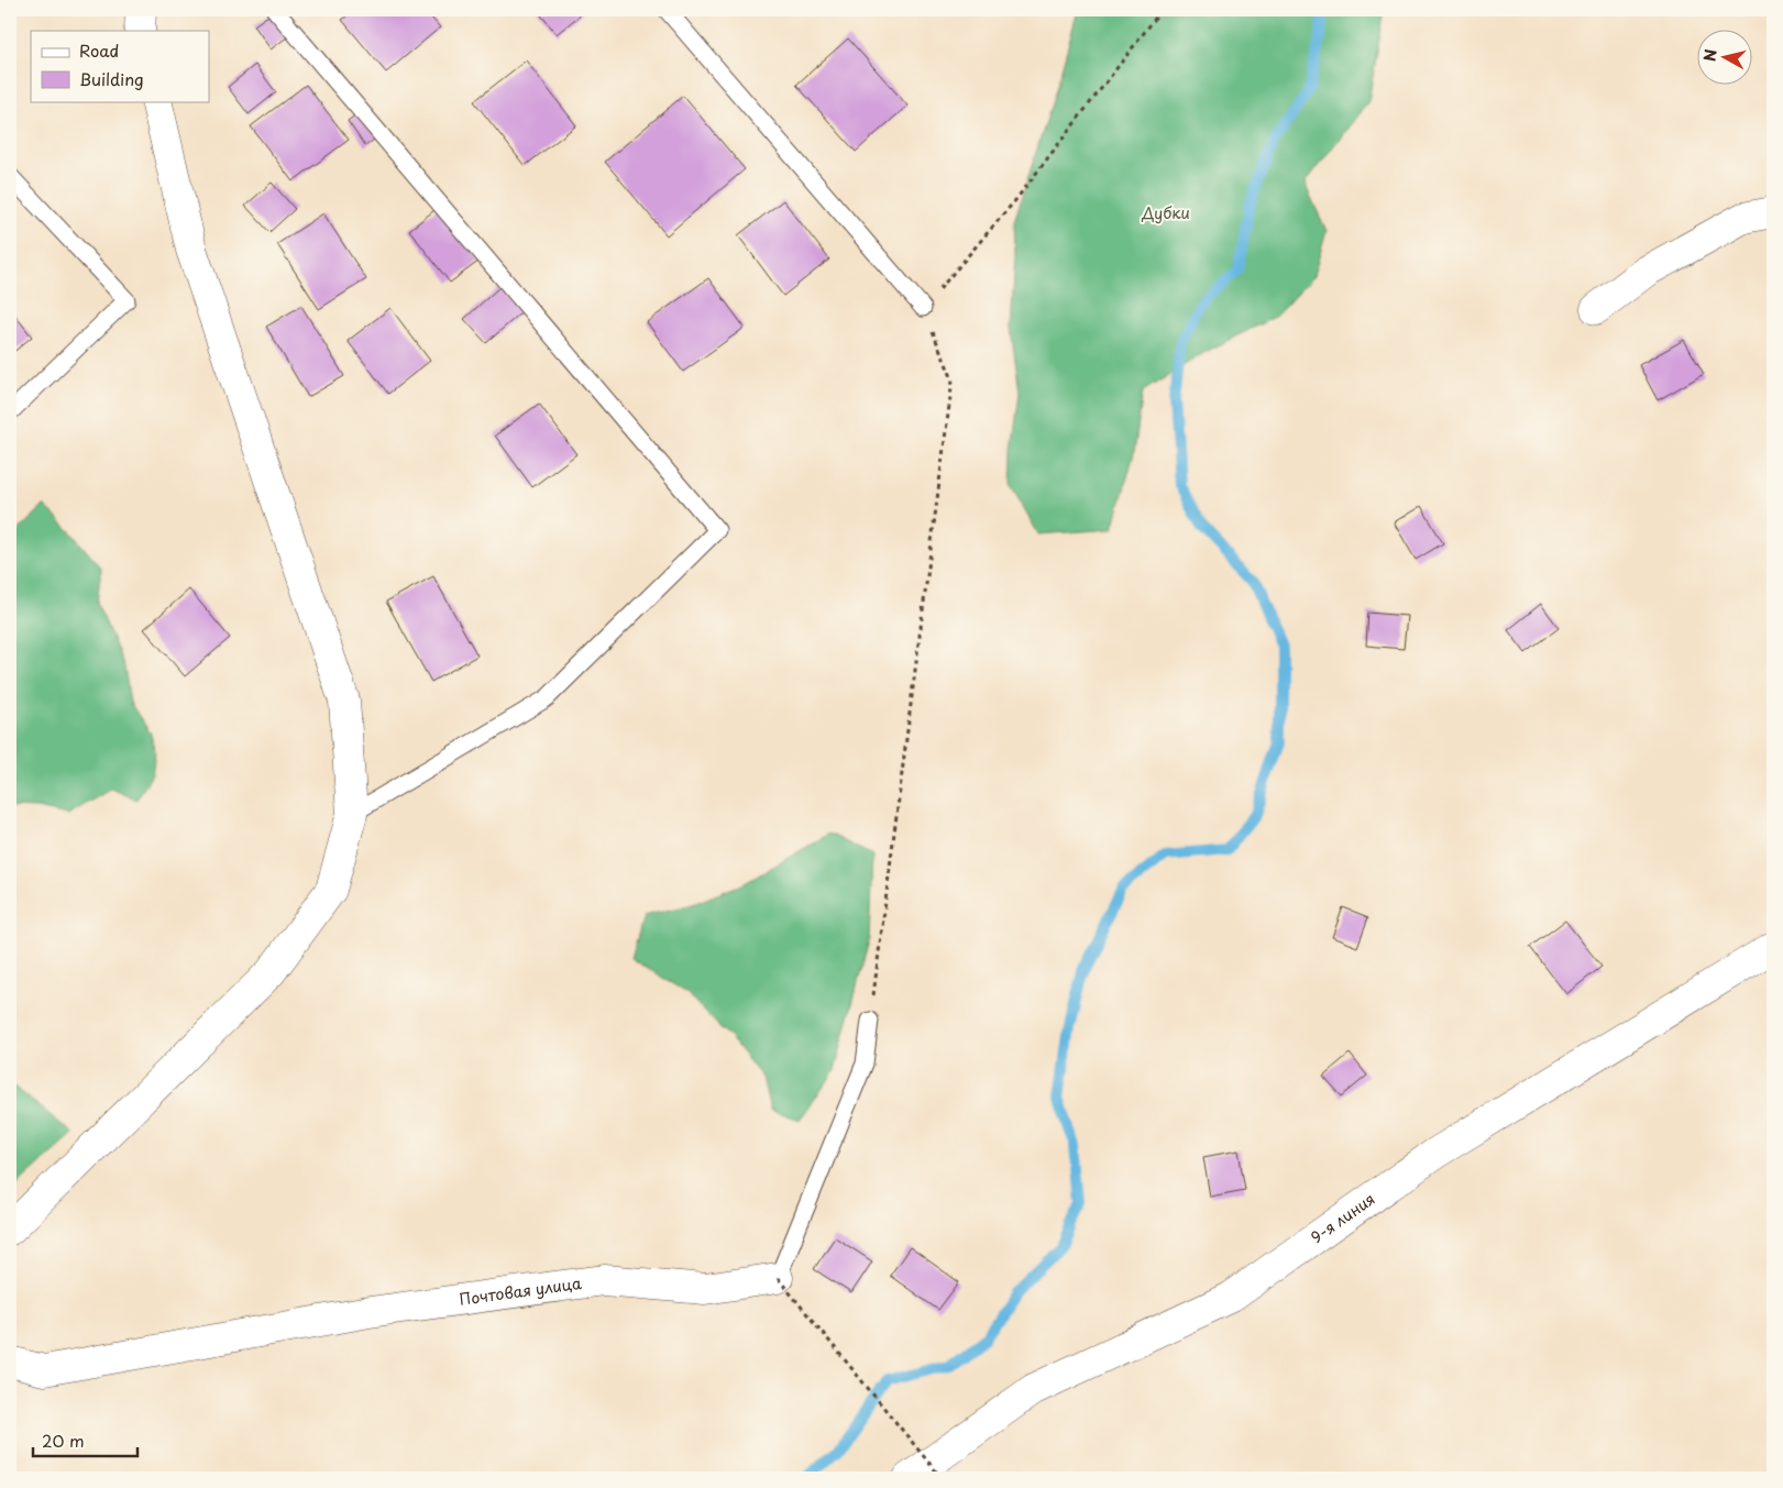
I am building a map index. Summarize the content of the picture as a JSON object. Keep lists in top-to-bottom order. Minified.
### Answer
{"streets":{"street":["9-я линия","Почтовая улица"]},"parks":["Дубки"],"legend":["Road","Building"],"scale_bar":"20 m","north":"left"}
